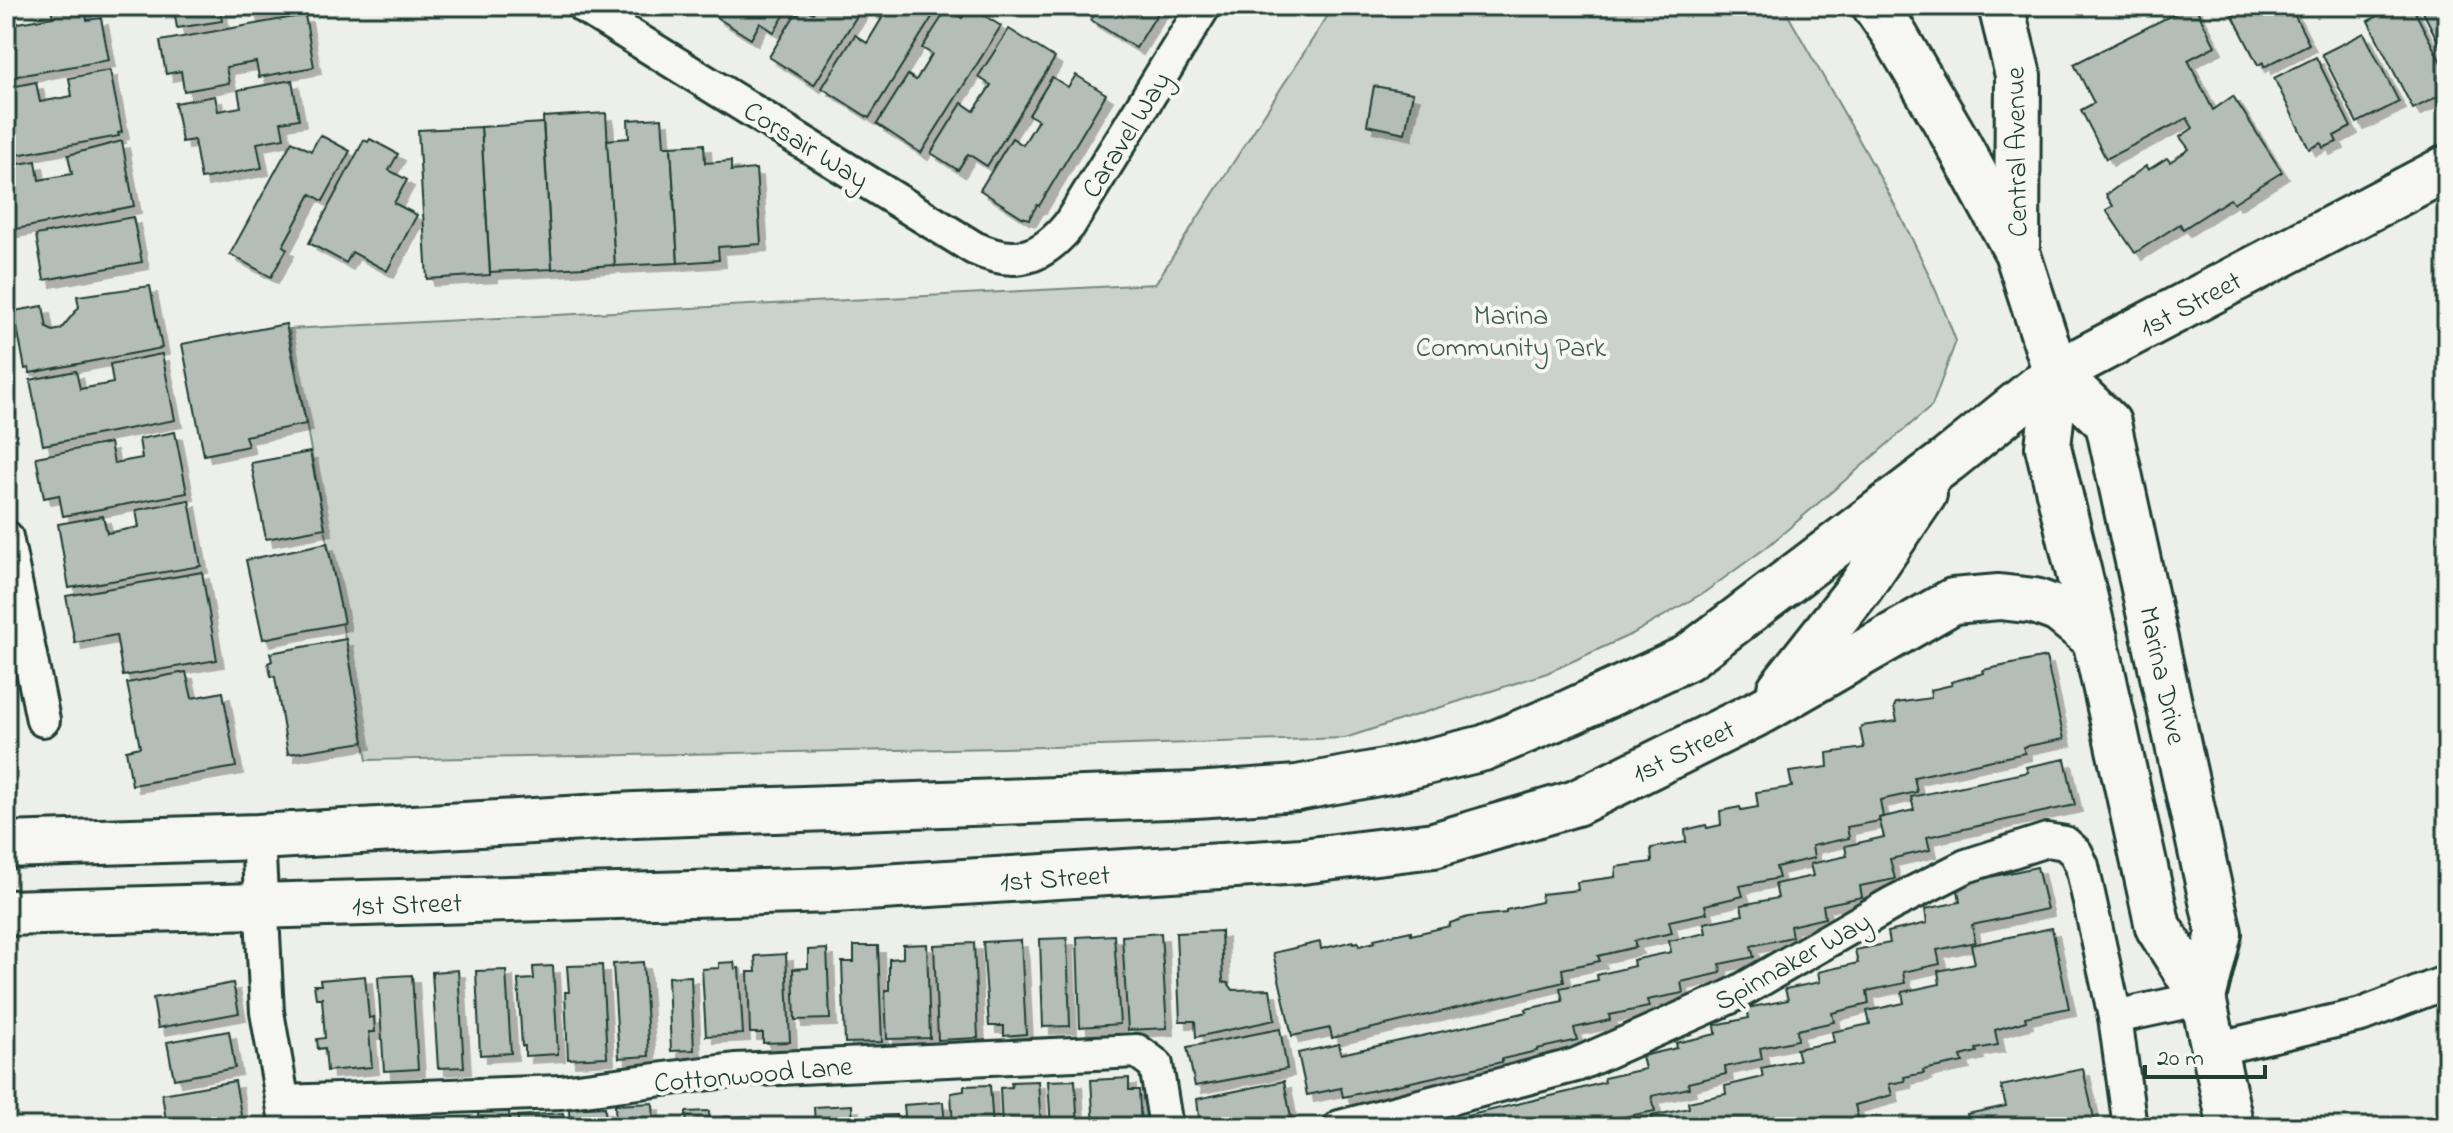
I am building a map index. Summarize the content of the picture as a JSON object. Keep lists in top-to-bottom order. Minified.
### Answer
{"streets":{"main road":["Central Avenue","1st Street","Marina Drive"],"street":["Caravel Way","Corsair Way","Spinnaker Way","Cottonwood Lane"]},"crossings":[["Caravel Way","Corsair Way"],["Central Avenue","Marina Drive"],["1st Street","Marina Drive"]],"parks":["Marina Community Park"],"scale_bar":"20 m"}
